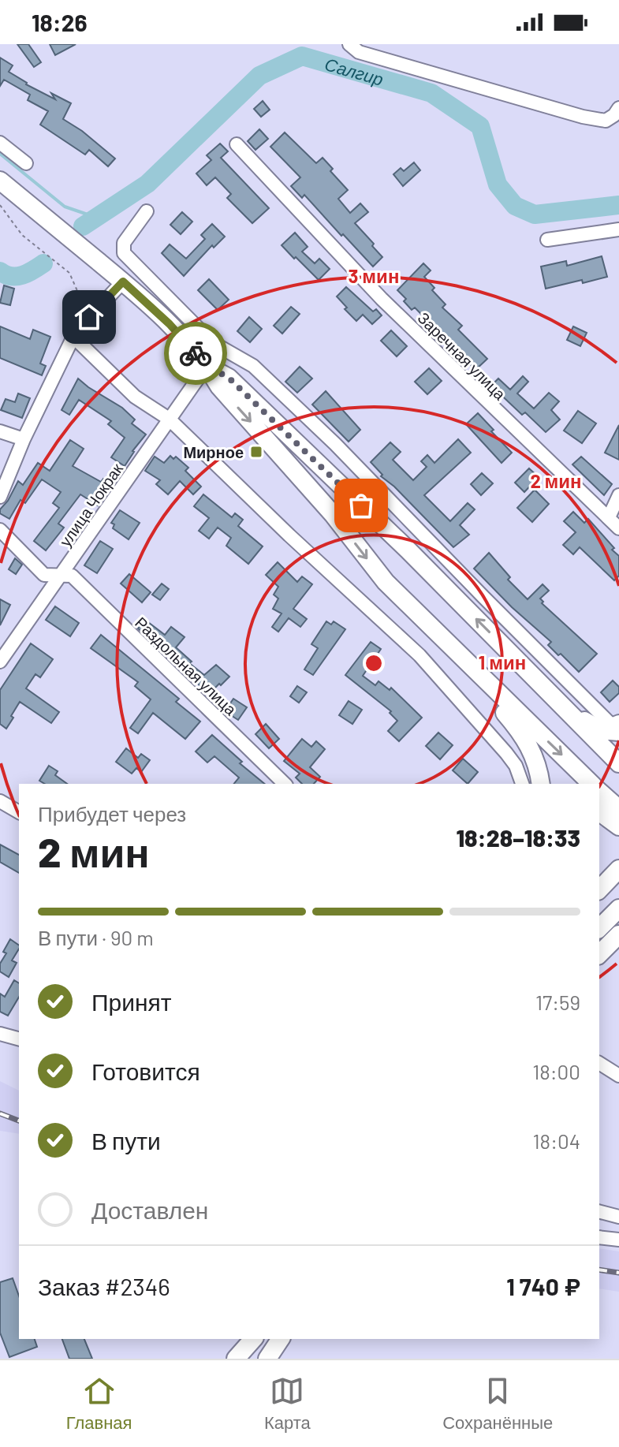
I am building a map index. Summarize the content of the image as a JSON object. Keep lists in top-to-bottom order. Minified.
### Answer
{"streets":{"street":["Заречная улица","улица Чокрак","Раздольная улица"]},"crossings":[["улица Чокрак","Раздольная улица"]],"water":["Салгир"],"places":{"transit":["Мирное"]},"page":{"status":"18:26","heading":["2 мин","Прибудет через","18:28–18:33"],"panel":["Заказ #2346","1 740 ₽"],"bar":"В пути · 90 m","list":[["Принят","17:59"],["Готовится","18:00"],["В пути","18:04"],"Доставлен"],"tabs":["Главная","Карта","Сохранённые"]},"rings":["3 мин","2 мин","1 мин"]}
